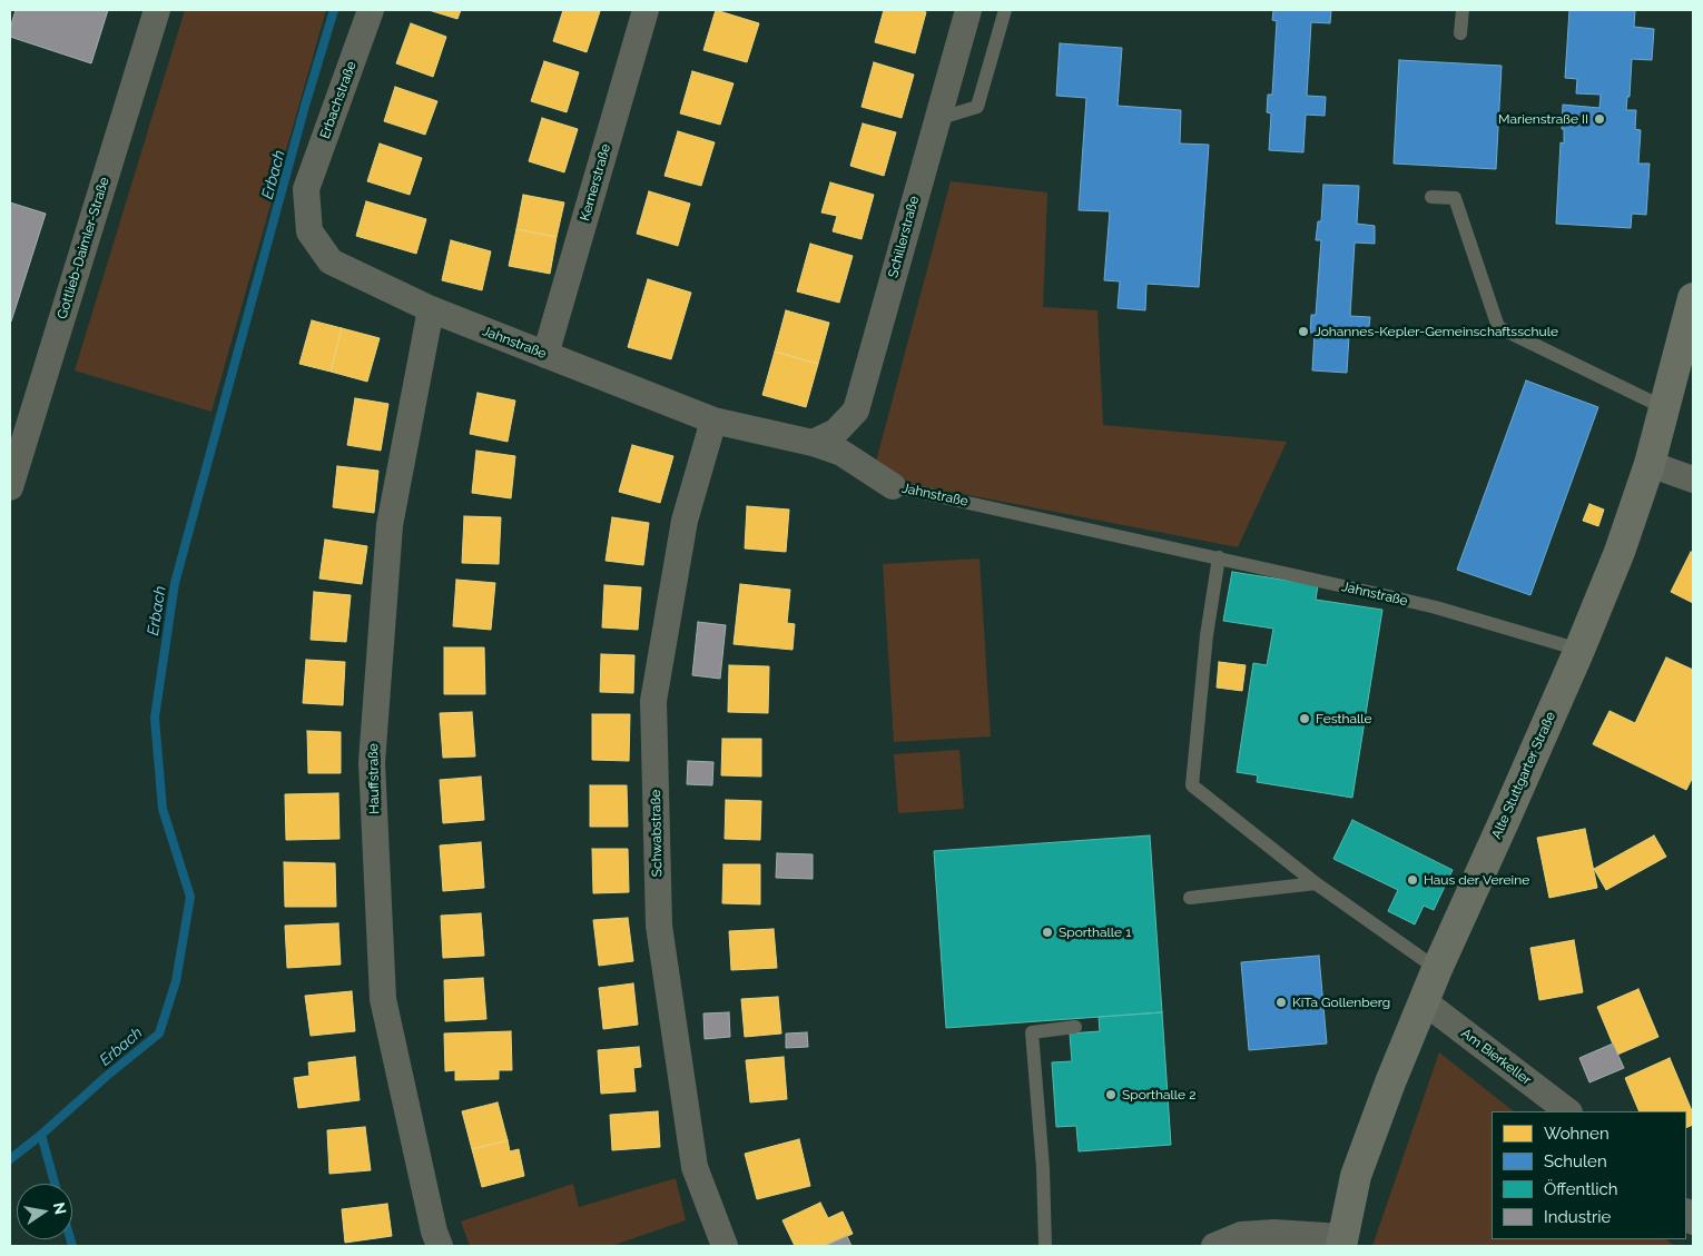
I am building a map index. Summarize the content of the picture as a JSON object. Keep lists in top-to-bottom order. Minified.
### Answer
{"streets":{"street":["Erbachstraße","Kernerstraße","Schillerstraße","Gottlieb-Daimler-Straße","Jahnstraße","Alte Stuttgarter Straße","Hauffstraße","Schwabstraße","Am Bierkeller"]},"crossings":[["Erbachstraße","Jahnstraße"],["Kernerstraße","Jahnstraße"],["Schillerstraße","Jahnstraße"],["Jahnstraße","Alte Stuttgarter Straße"],["Jahnstraße","Hauffstraße"],["Jahnstraße","Schwabstraße"],["Alte Stuttgarter Straße","Am Bierkeller"]],"water":["Erbach"],"places":["Marienstraße II","Johannes-Kepler-Gemeinschaftsschule","Festhalle","Haus der Vereine","Sporthalle 1","KiTa Gollenberg","Sporthalle 2"],"legend":["Wohnen","Schulen","Öffentlich","Industrie"],"north":"right"}
